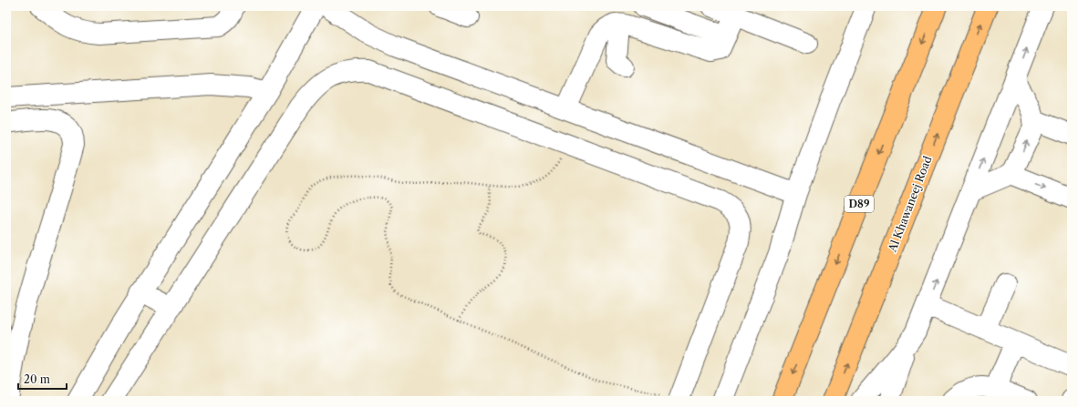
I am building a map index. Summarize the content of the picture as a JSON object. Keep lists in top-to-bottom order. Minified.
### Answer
{"streets":{"highway":["D89","Al Khawaneej Road"]},"scale_bar":"20 m"}
